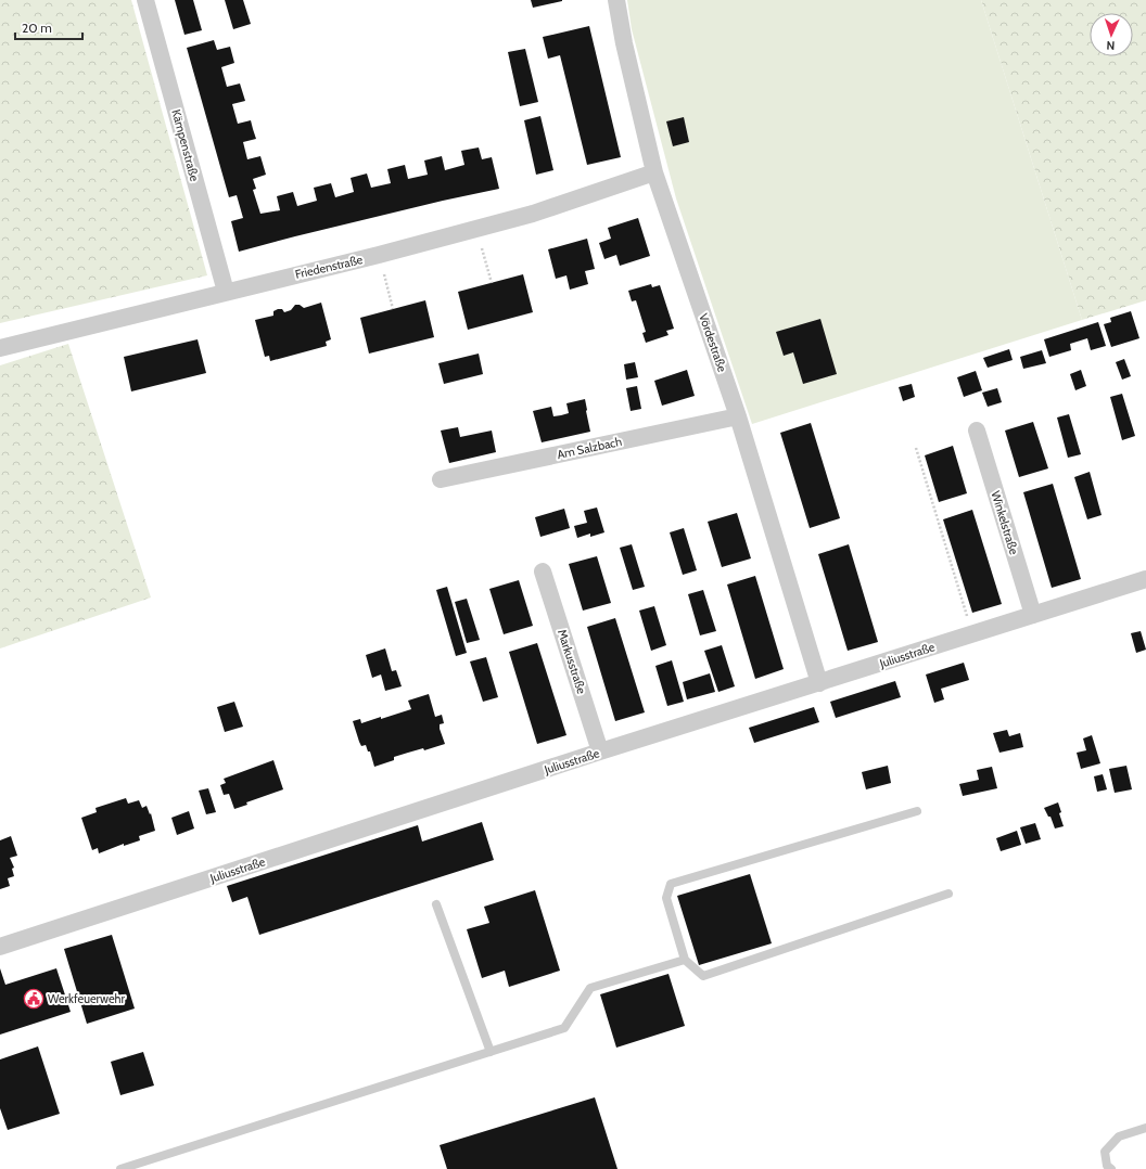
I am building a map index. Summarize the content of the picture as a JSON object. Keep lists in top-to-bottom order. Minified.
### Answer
{"streets":{"street":["Kämpenstraße","Friedenstraße","Vördestraße","Am Salzbach","Winkelstraße","Juliusstraße","Markusstraße"]},"crossings":[["Kämpenstraße","Friedenstraße"],["Friedenstraße","Vördestraße"],["Vördestraße","Am Salzbach"],["Vördestraße","Juliusstraße"],["Winkelstraße","Juliusstraße"],["Juliusstraße","Markusstraße"]],"places":{"public building":["Werkfeuerwehr"]},"scale_bar":"20 m","north":"bottom"}
